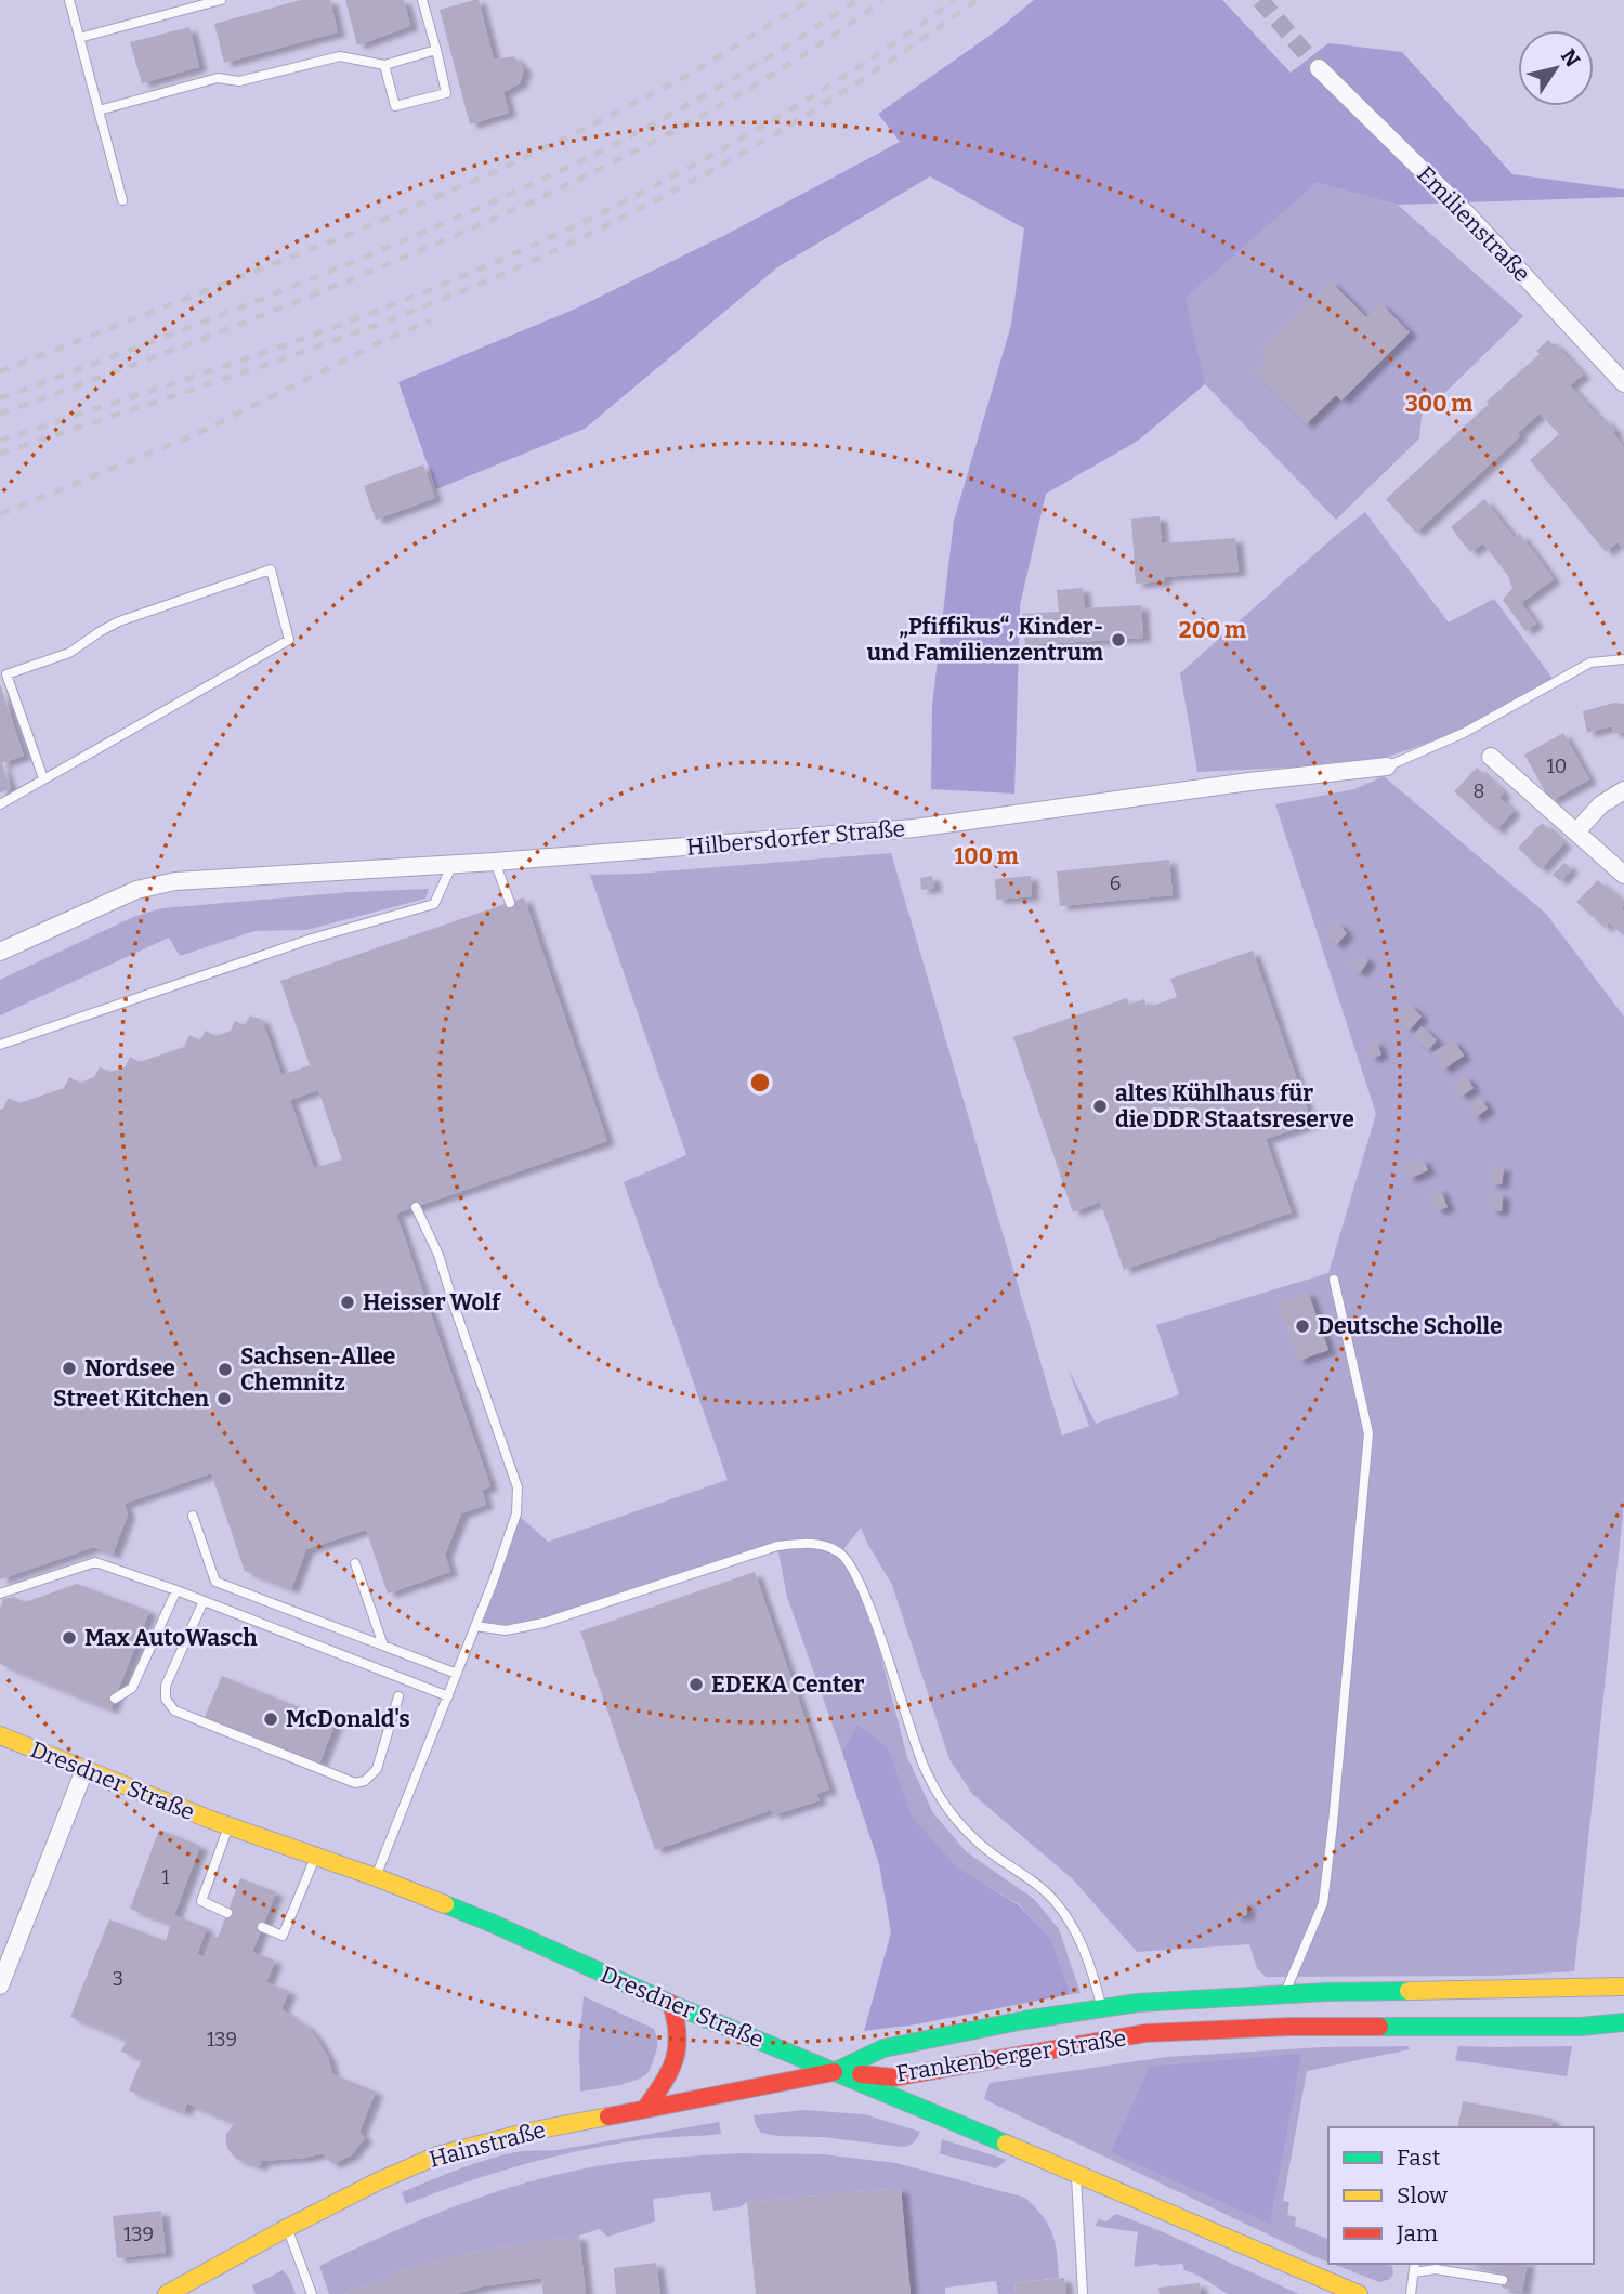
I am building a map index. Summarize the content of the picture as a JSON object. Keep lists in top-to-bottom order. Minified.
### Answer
{"streets":{"main road":["Dresdner Straße","Frankenberger Straße","Hainstraße"],"street":["Emilienstraße","Hilbersdorfer Straße"]},"crossings":[["Dresdner Straße","Frankenberger Straße"],["Dresdner Straße","Hainstraße"],["Frankenberger Straße","Hainstraße"]],"places":["„Pfiffikus“, Kinder- und Familienzentrum","altes Kühlhaus für die DDR Staatsreserve","Heisser Wolf","Deutsche Scholle","Nordsee","Sachsen-Allee Chemnitz","Street Kitchen","Max AutoWasch","EDEKA Center","McDonald's"],"house_numbers":["10","8","6","1","3","139","139"],"legend":["Fast","Slow","Jam"],"north":"top right","rings":["300 m","200 m","100 m"]}
